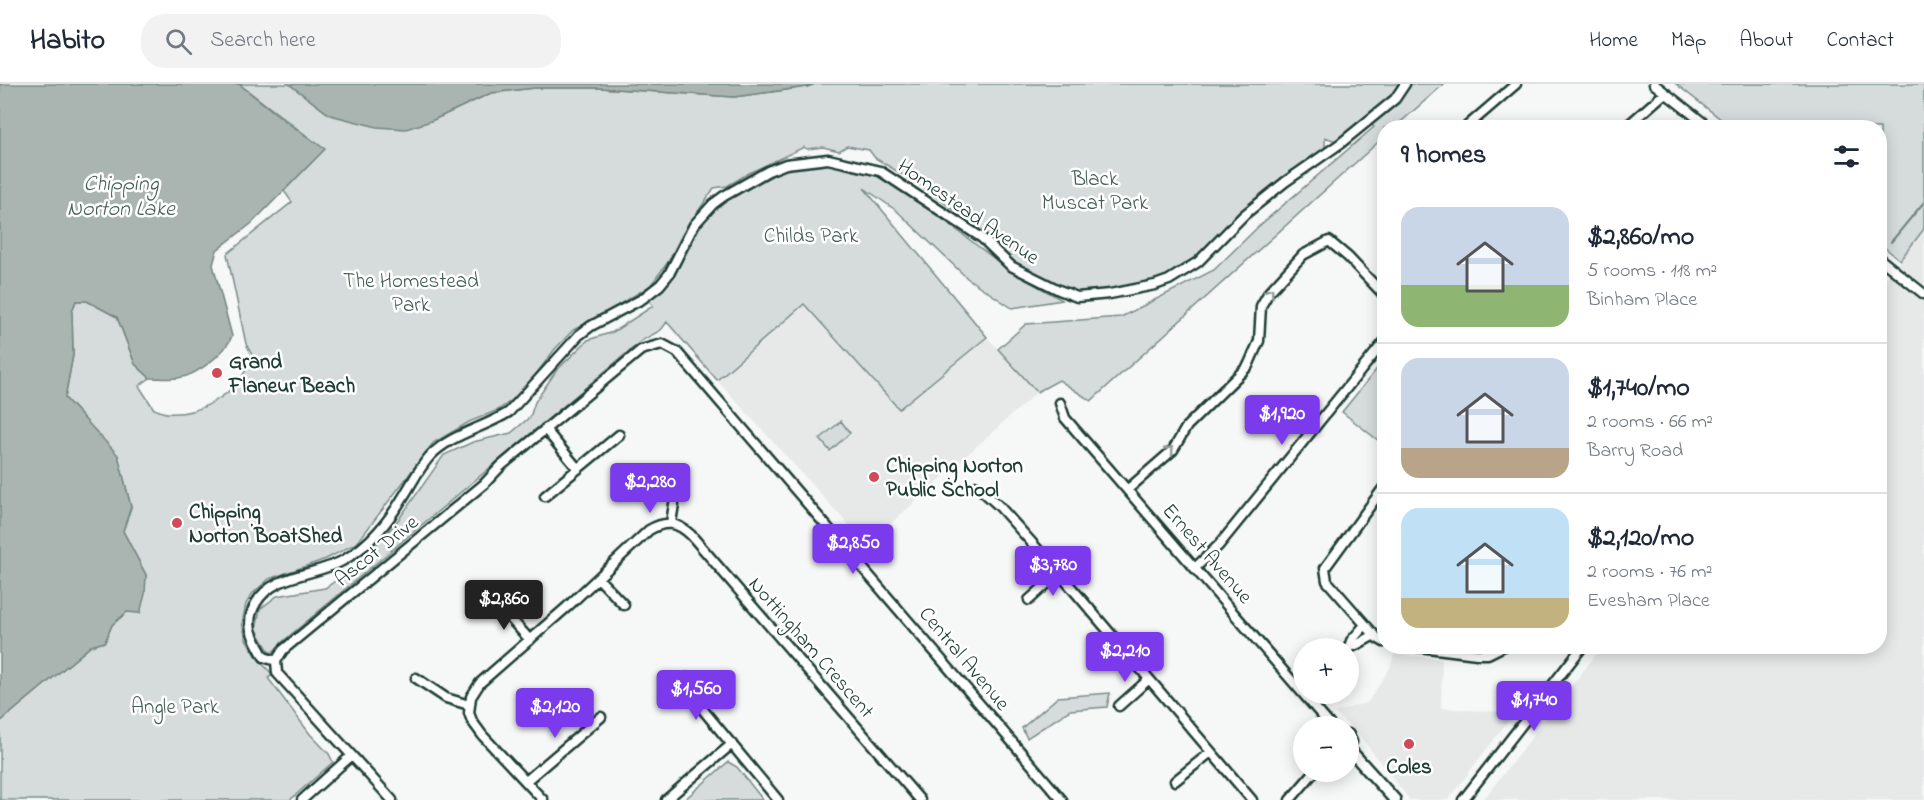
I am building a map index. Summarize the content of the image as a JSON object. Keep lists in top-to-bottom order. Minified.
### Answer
{"streets":{"street":["Homestead Avenue","Ascot Drive","Ernest Avenue","Nottingham Crescent","Central Avenue"]},"crossings":[["Homestead Avenue","Ascot Drive"],["Ascot Drive","Central Avenue"]],"water":["Chipping Norton Lake"],"parks":["Black Muscat Park","Childs Park","The Homestead Park","Angle Park"],"places":["Grand Flaneur Beach","Chipping Norton Public School","Chipping Norton BoatShed","Coles"],"page":{"header":"Habito","search":"Search here","nav":["Home","Map","About","Contact"],"heading":"9 homes","list":[{"name":"$2,860/mo","note":"5 rooms · 118 m² · Binham Place"},{"name":"$1,740/mo","note":"2 rooms · 66 m² · Barry Road"},{"name":"$2,120/mo","note":"2 rooms · 76 m² · Evesham Place"}],"price":["$1,920","$2,280","$2,850","$3,780","$2,860","$2,210","$1,560","$1,740","$2,120"],"map_buttons":["+","−"]}}
